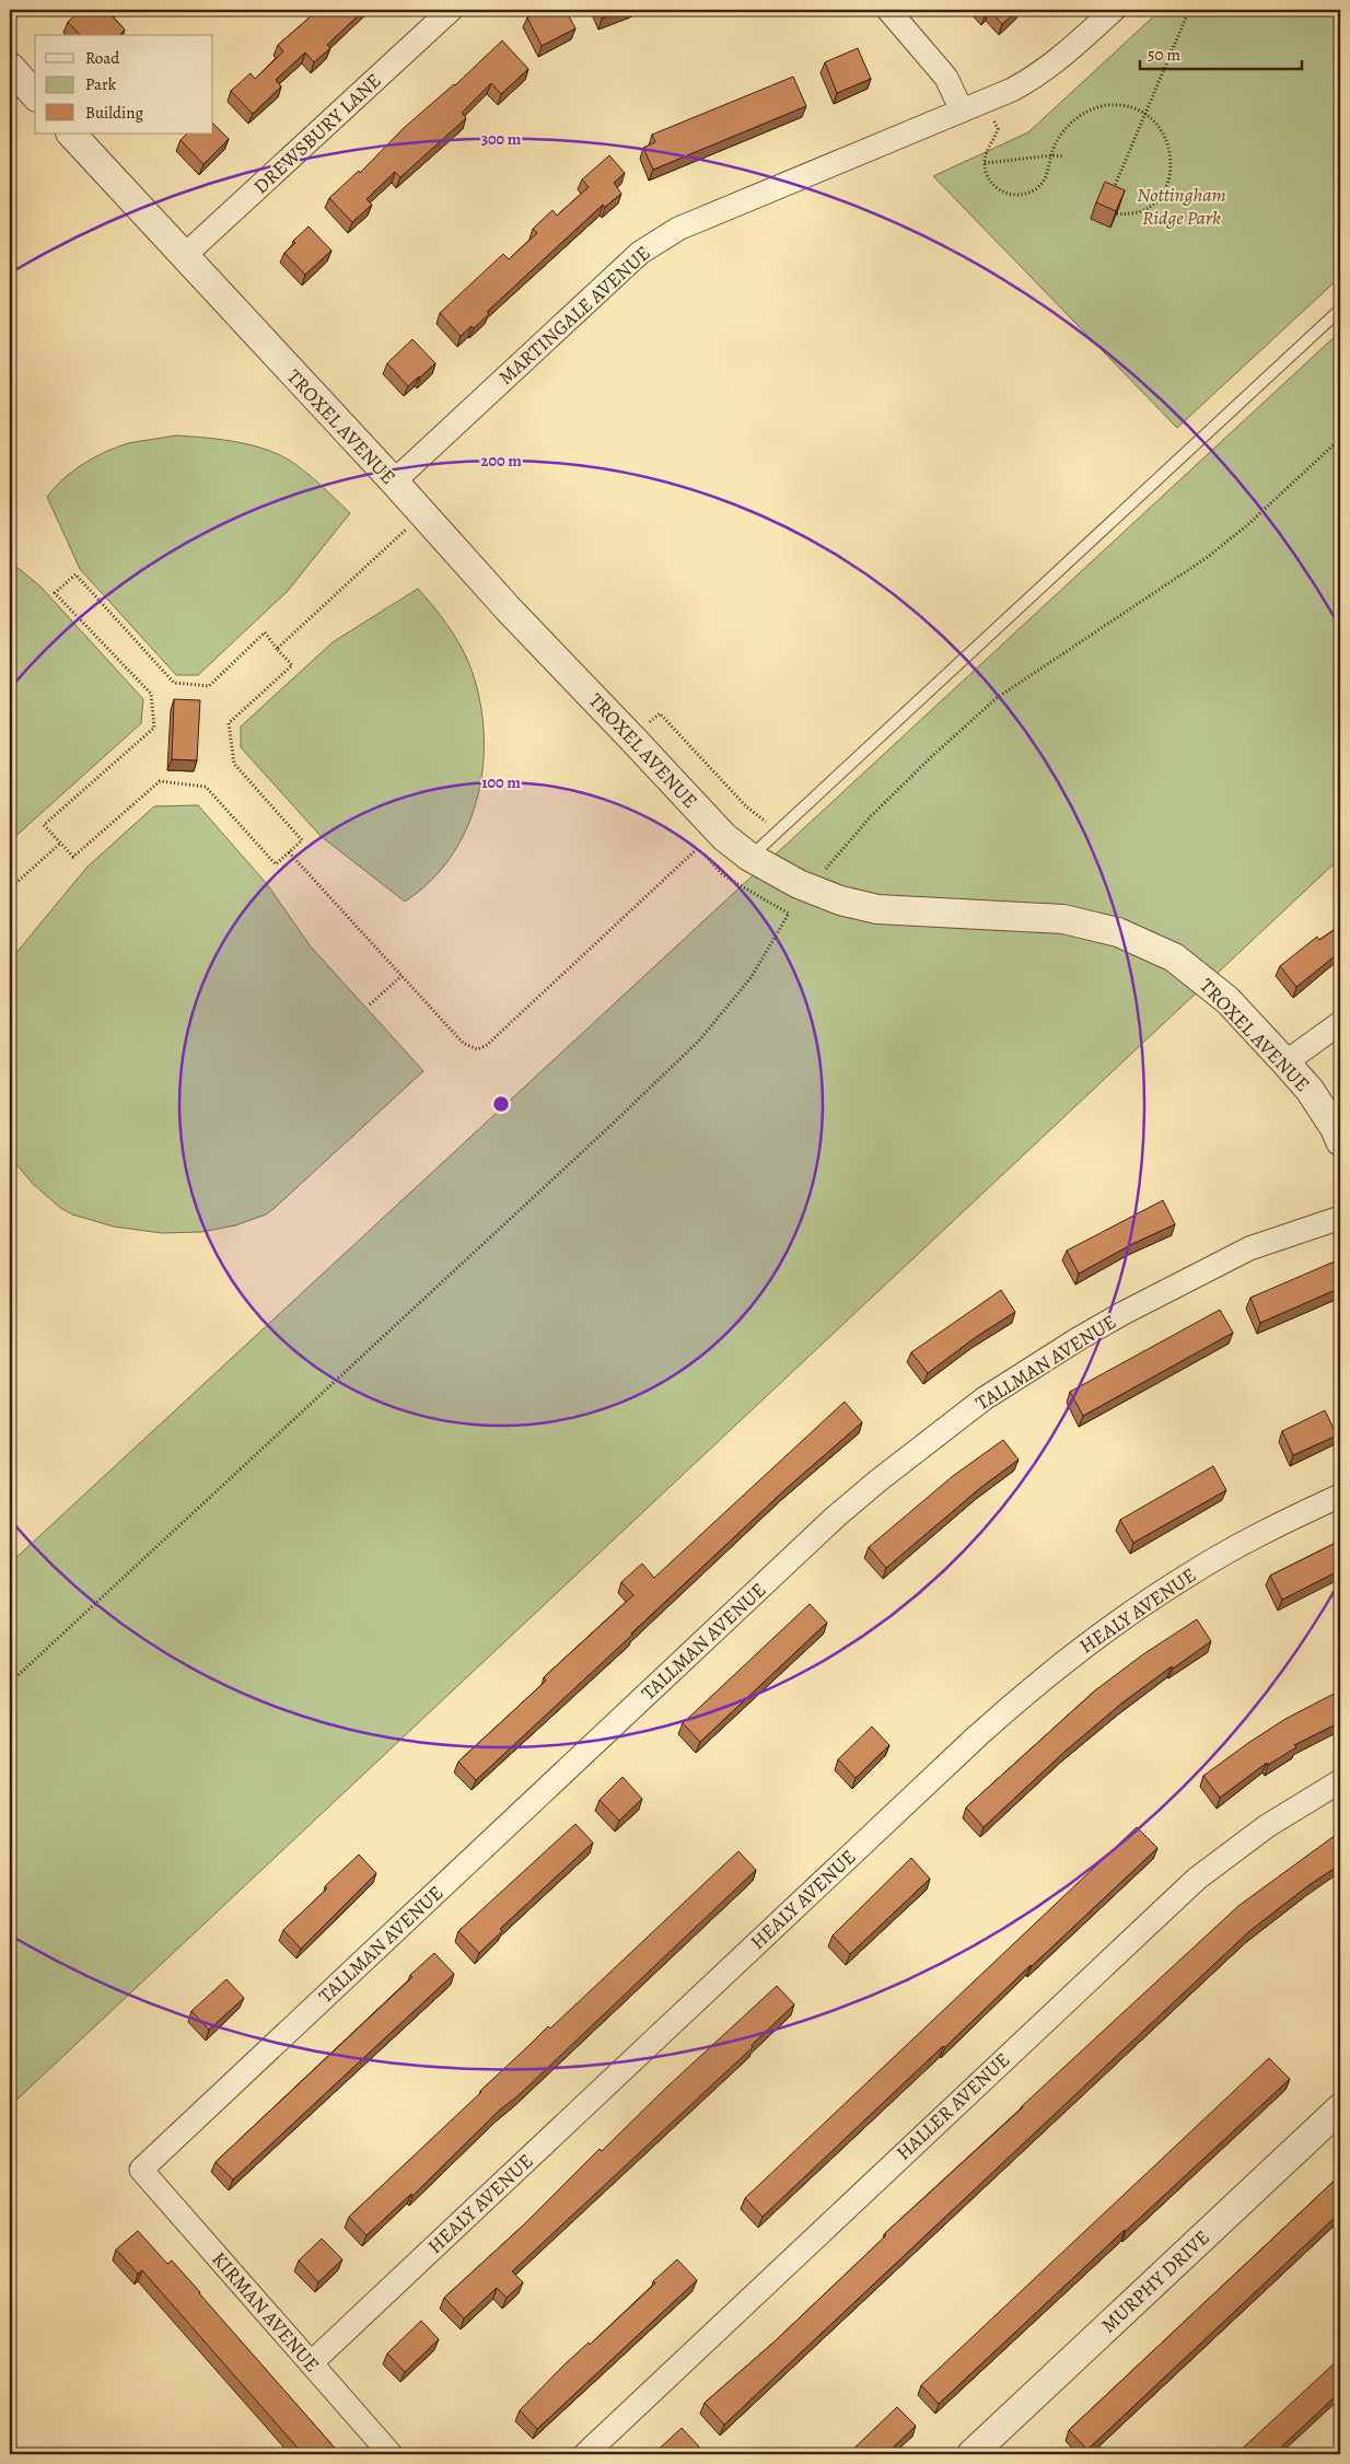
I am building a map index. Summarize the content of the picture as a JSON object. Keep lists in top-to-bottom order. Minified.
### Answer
{"streets":{"street":["DREWSBURY LANE","MARTINGALE AVENUE","TROXEL AVENUE","TALLMAN AVENUE","HEALY AVENUE","HALLER AVENUE","MURPHY DRIVE","KIRMAN AVENUE"]},"crossings":[["DREWSBURY LANE","TROXEL AVENUE"],["MARTINGALE AVENUE","TROXEL AVENUE"],["TALLMAN AVENUE","KIRMAN AVENUE"],["HEALY AVENUE","KIRMAN AVENUE"]],"parks":["Nottingham Ridge Park"],"legend":["Road","Park","Building"],"scale_bar":"50 m","rings":["300 m","200 m","100 m"]}
